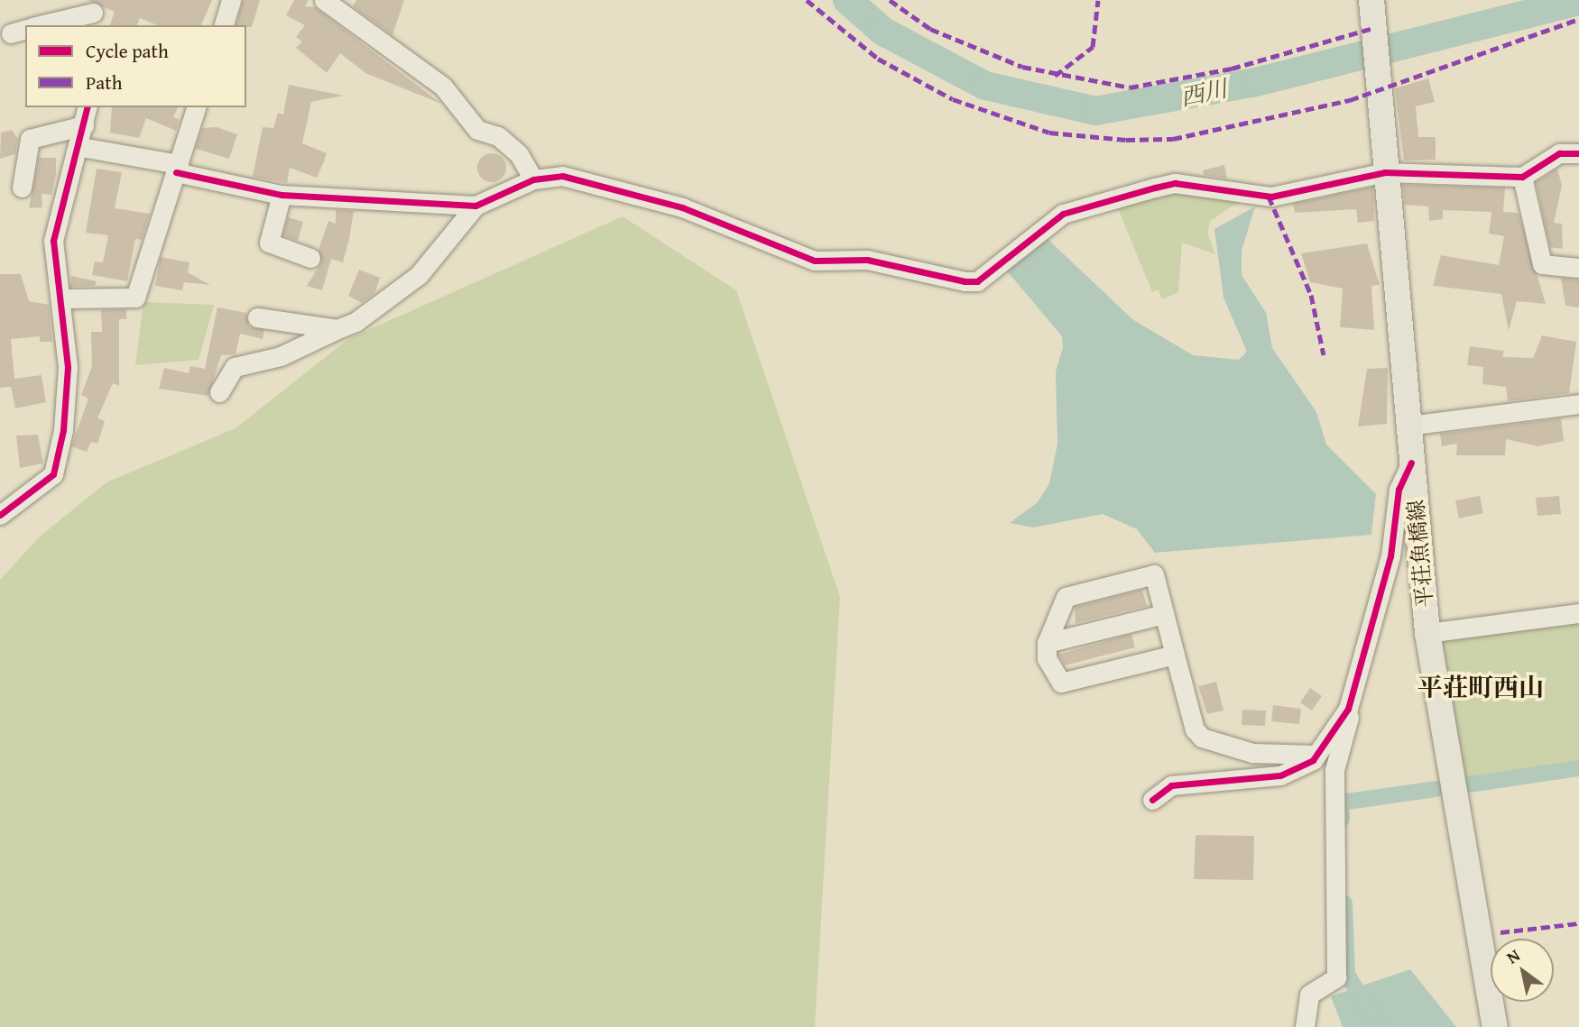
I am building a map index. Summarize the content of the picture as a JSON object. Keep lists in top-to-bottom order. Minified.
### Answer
{"streets":{"main road":["平荘魚橋線"]},"districts":["平荘町西山"],"water":["西川"],"legend":["Cycle path","Path"],"north":"top left"}
